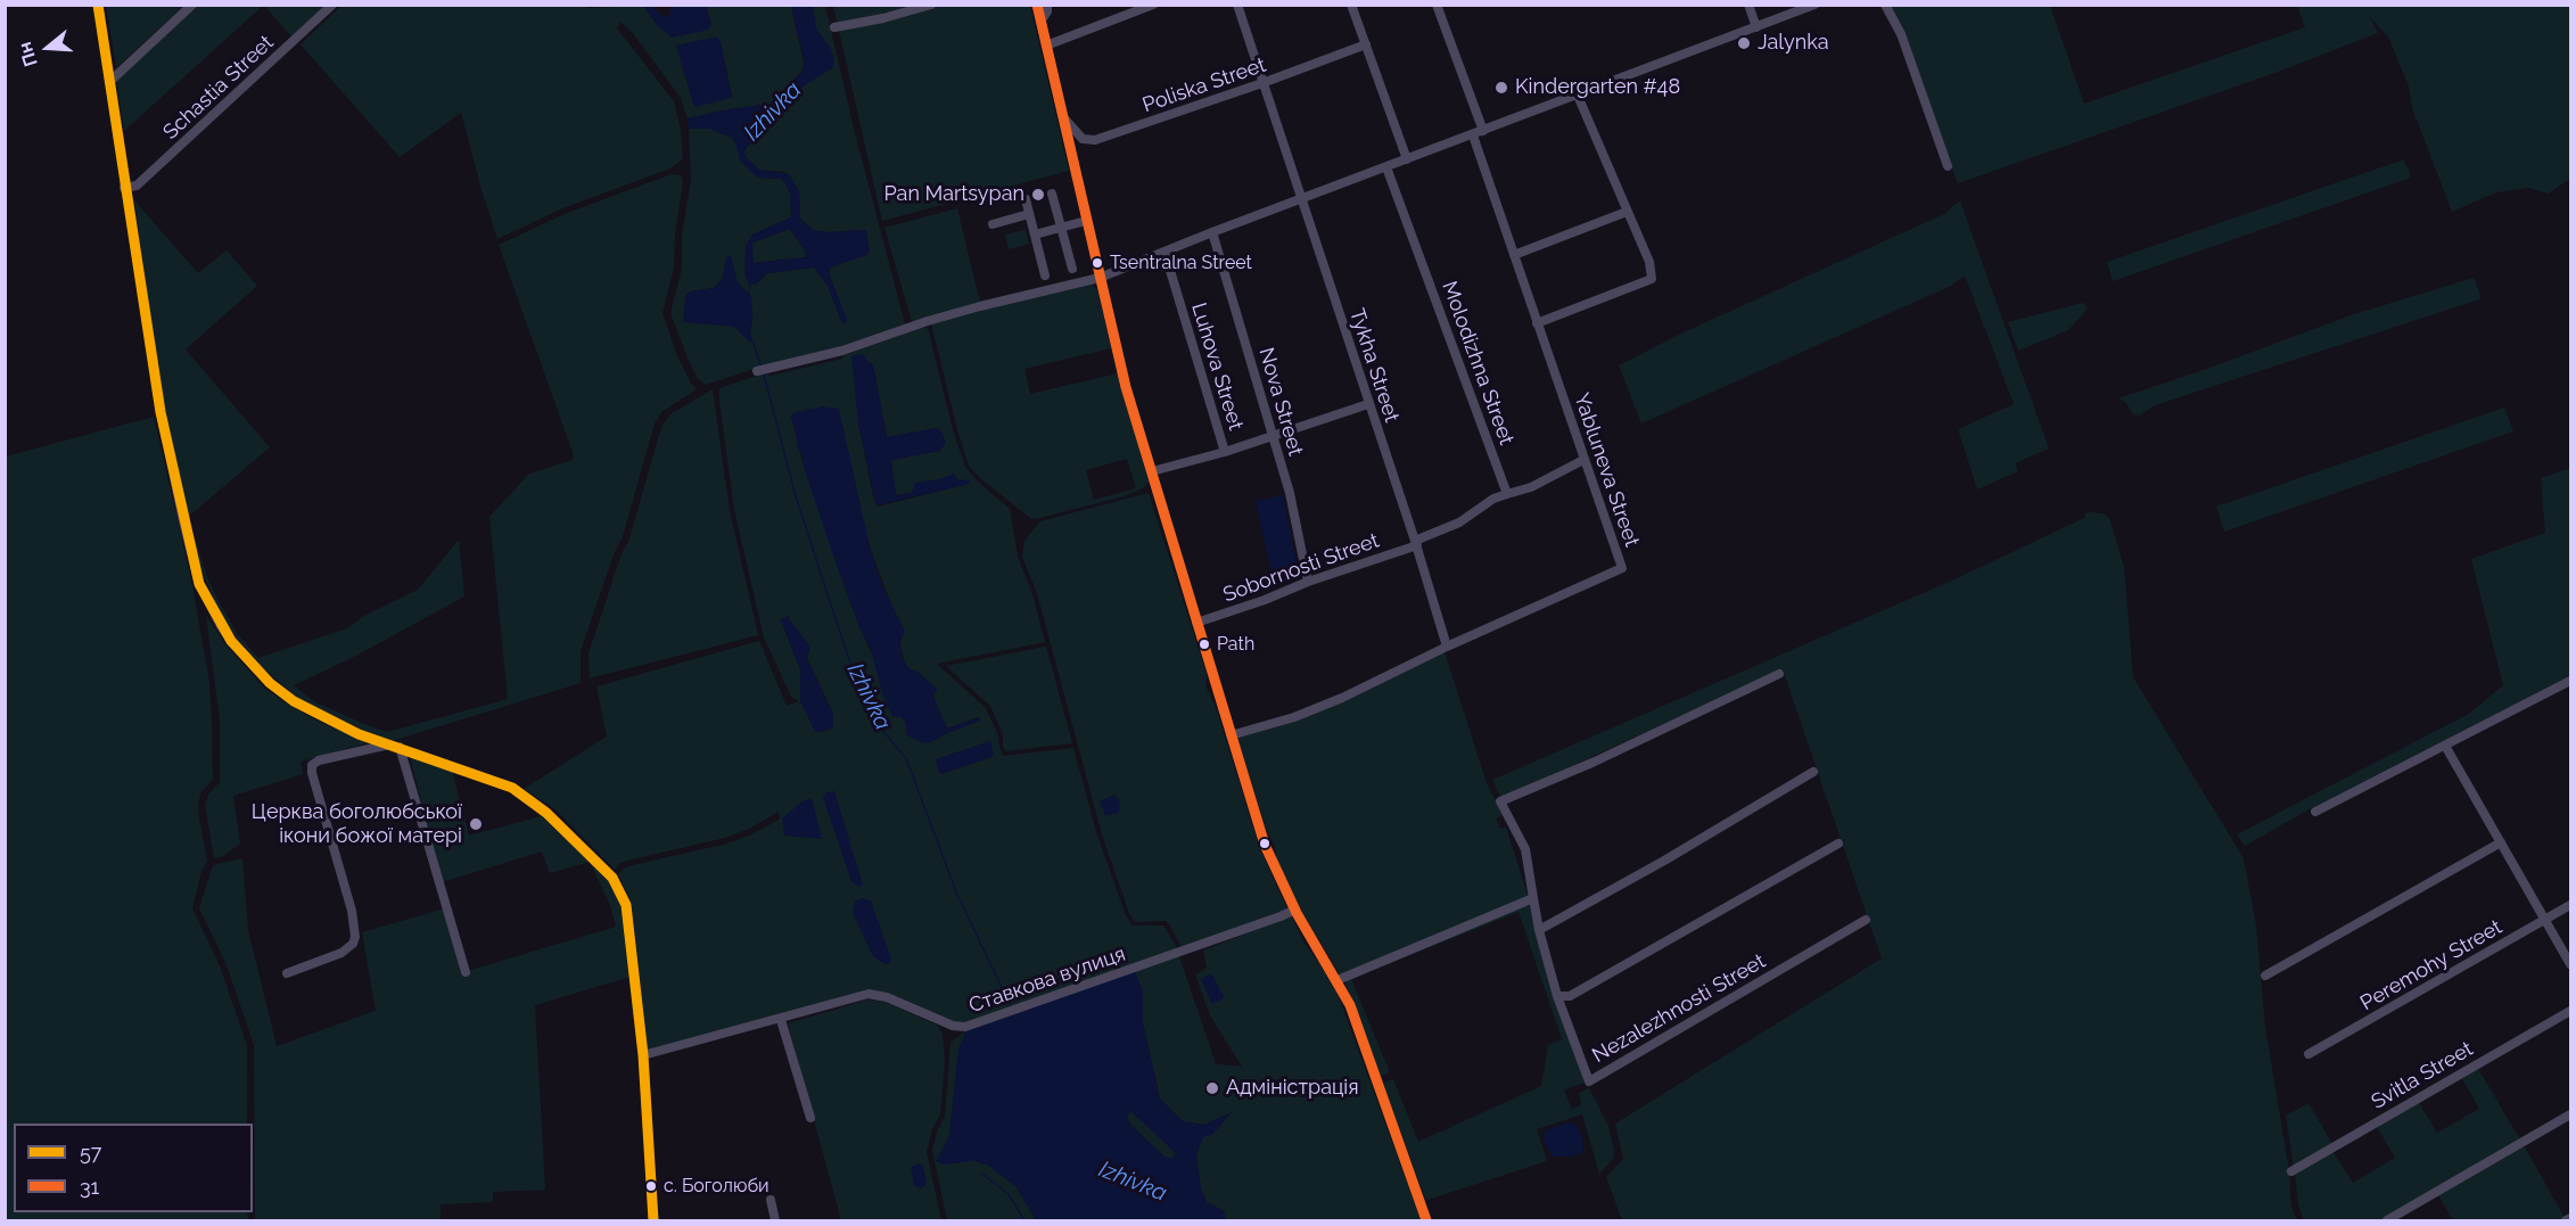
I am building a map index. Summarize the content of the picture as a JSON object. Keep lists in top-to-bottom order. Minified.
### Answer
{"streets":{"street":["Poliska Street","Schastia Street","Molodizhna Street","Tykha Street","Luhova Street","Nova Street","Yabluneva Street","Sobornosti Street","Peremohy Street","Ставкова вулиця","Nezalezhnosti Street","Svitla Street"]},"crossings":[["Poliska Street","Tykha Street"],["Tykha Street","Yabluneva Street"],["Tykha Street","Sobornosti Street"],["Nova Street","Sobornosti Street"]],"water":["Izhivka"],"places":["Jalynka","Kindergarten #48","Pan Martsypan","Tsentralna Street","Path","Церква боголюбської ікони божої матері","Адміністрація","с. Боголюби"],"lines":["transit line 57","transit line 31"],"legend":["57","31"],"north":"left"}
